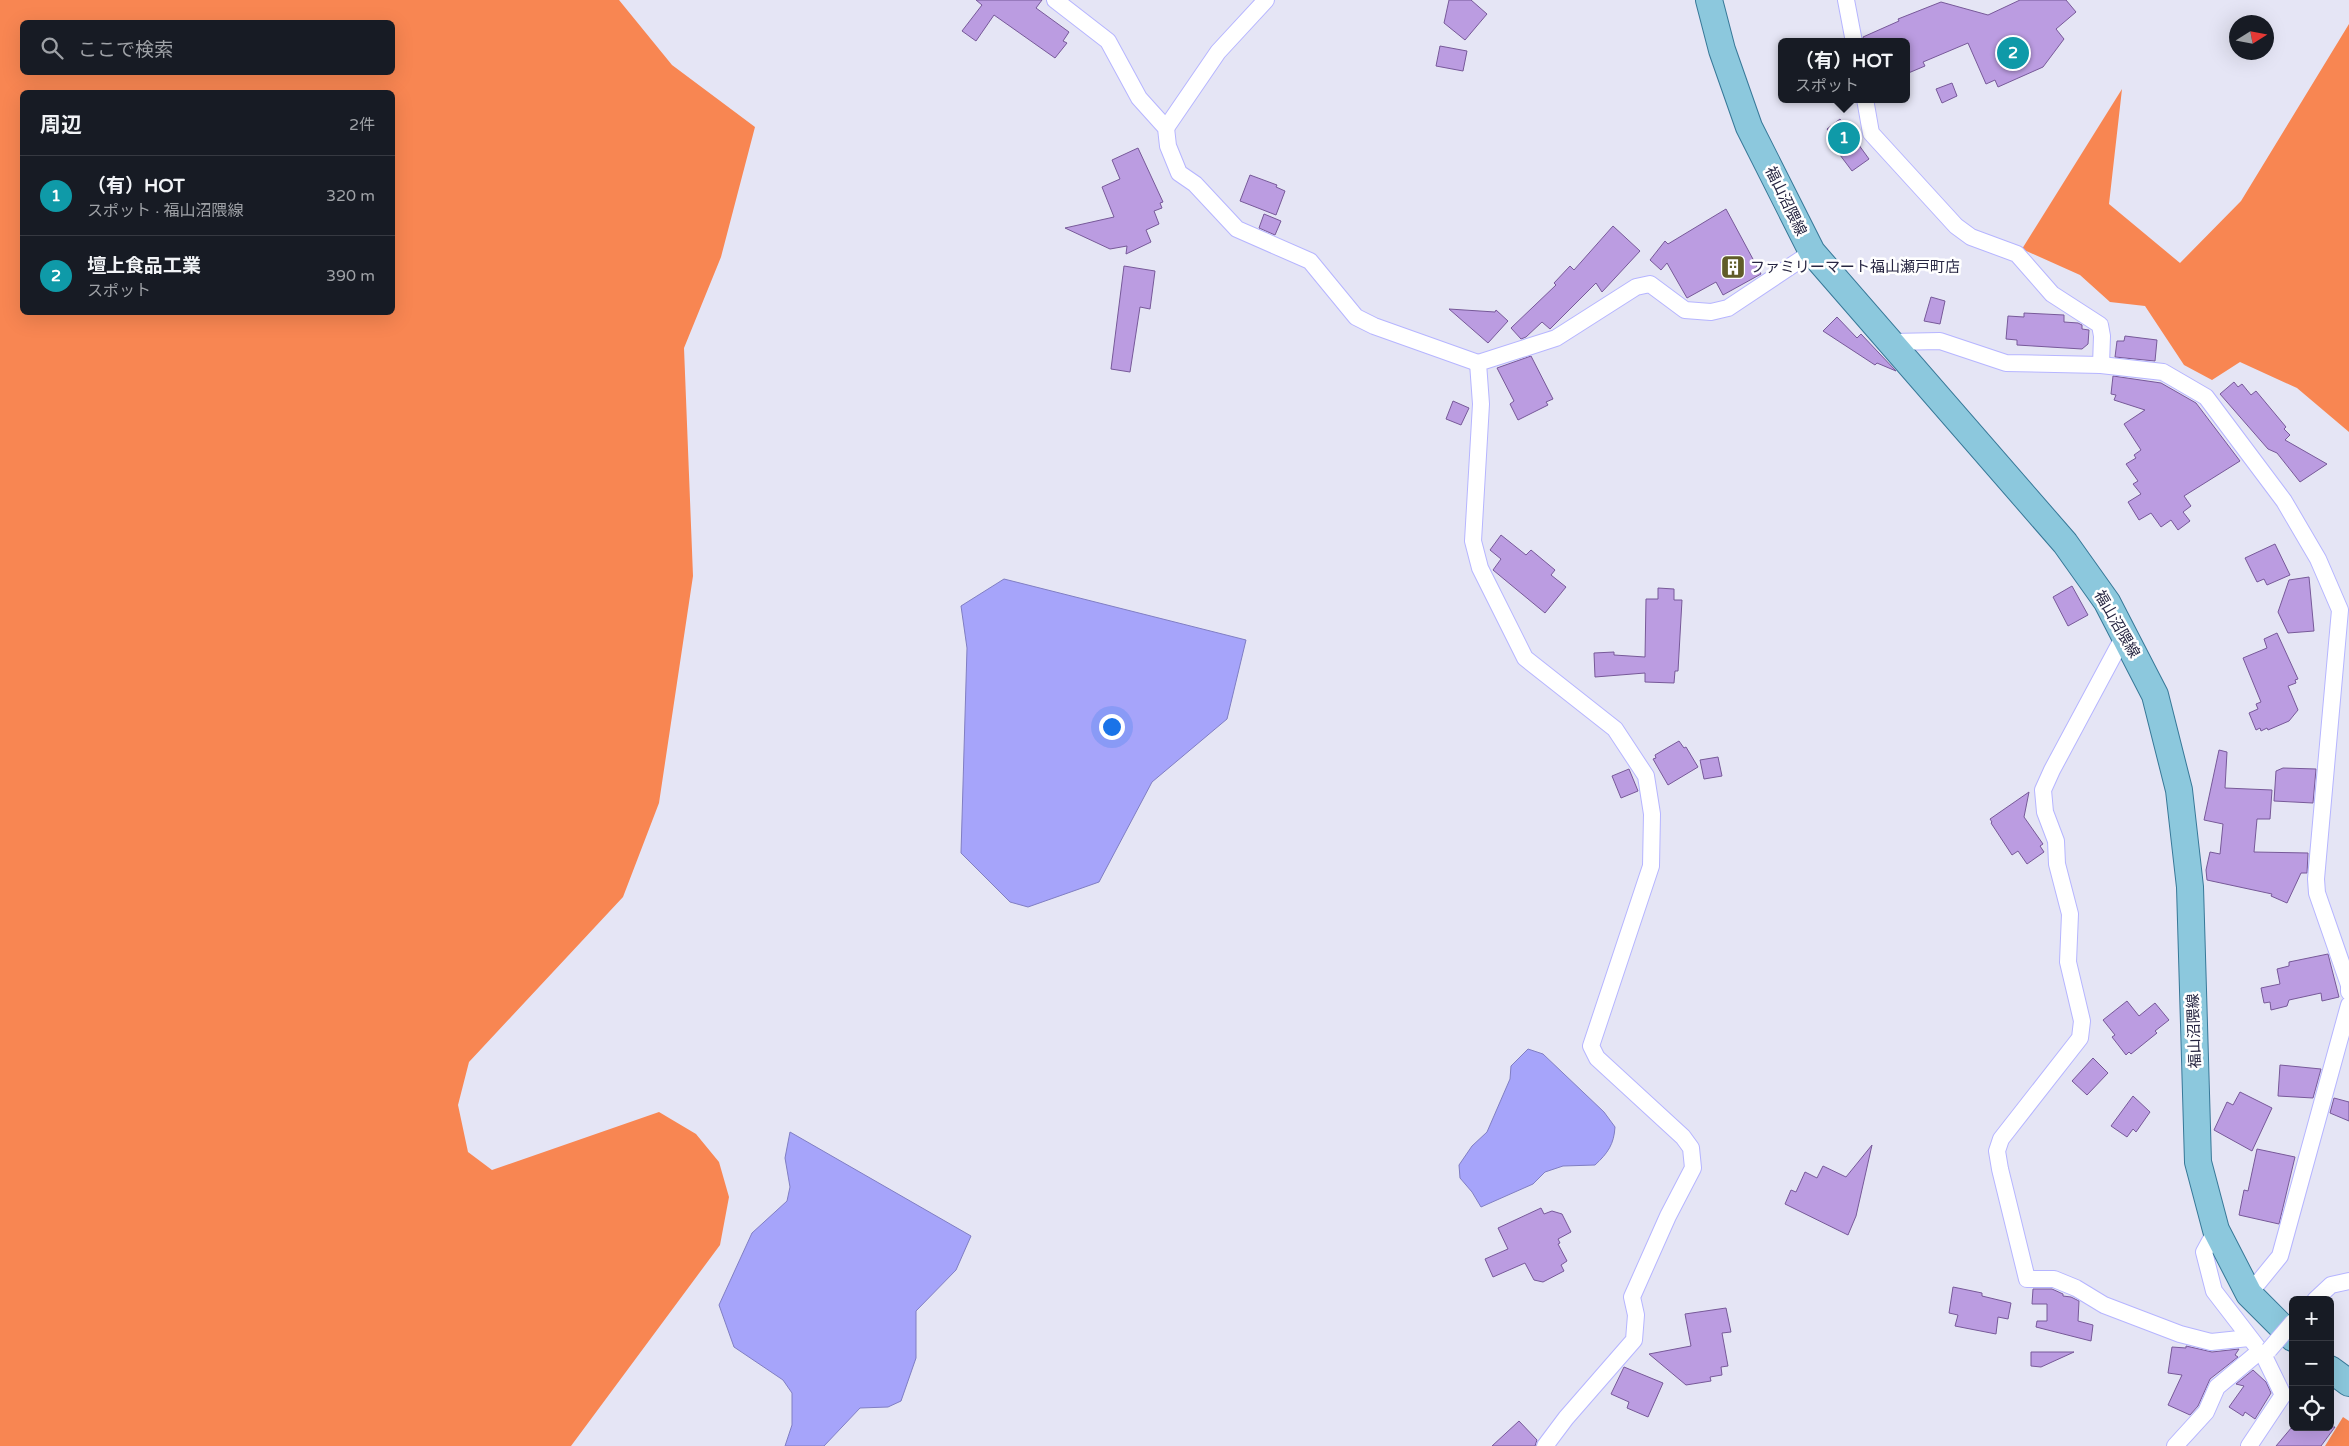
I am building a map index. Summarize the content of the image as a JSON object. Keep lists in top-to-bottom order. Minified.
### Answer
{"streets":{"main road":["福山沼隈線"]},"places":{"building":["ファミリーマート福山瀬戸町店"]},"north":"right","page":{"search":"ここで検索","pins":["2","1"],"popup":["（有）HOT","スポット"],"heading":["周辺","2件"],"list":[{"mark":"1","name":"（有）HOT","note":"スポット · 福山沼隈線","value":"320 m"},{"mark":"2","name":"壇上食品工業","note":"スポット","value":"390 m"}],"map_buttons":["+","−"]}}
